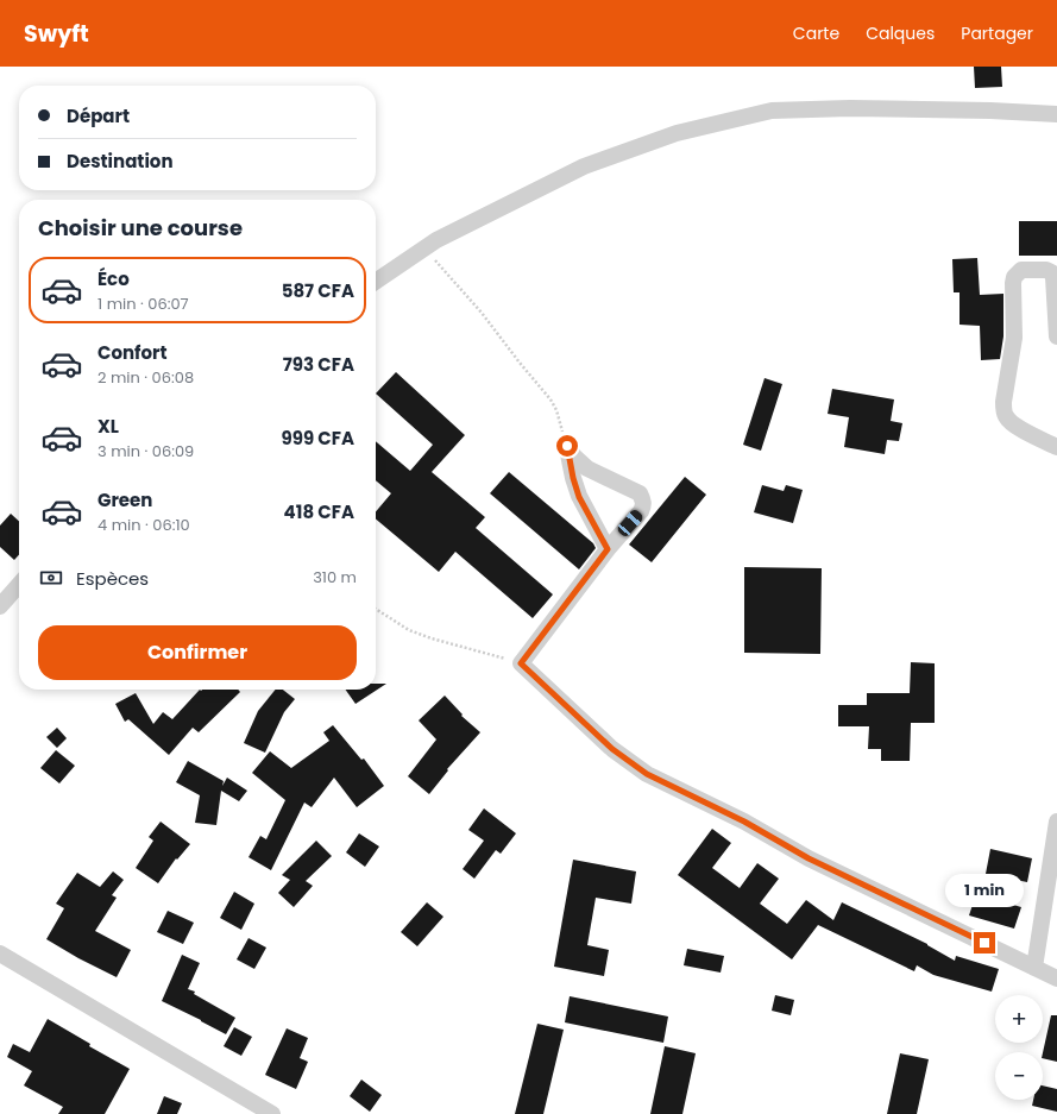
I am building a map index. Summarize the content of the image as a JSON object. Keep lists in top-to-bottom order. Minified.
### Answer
{"page":{"header":"Swyft","nav":["Carte","Calques","Partager"],"banner":["Départ","Destination"],"heading":"Choisir une course","list":[{"name":"Éco","note":"1 min · 06:07","value":"587 CFA"},{"name":"Confort","note":"2 min · 06:08","value":"793 CFA"},{"name":"XL","note":"3 min · 06:09","value":"999 CFA"},{"name":"Green","note":"4 min · 06:10","value":"418 CFA"}],"pay":["Espèces","310 m"],"buttons":"Confirmer","bubble":"1 min","map_buttons":["+","−"]}}
